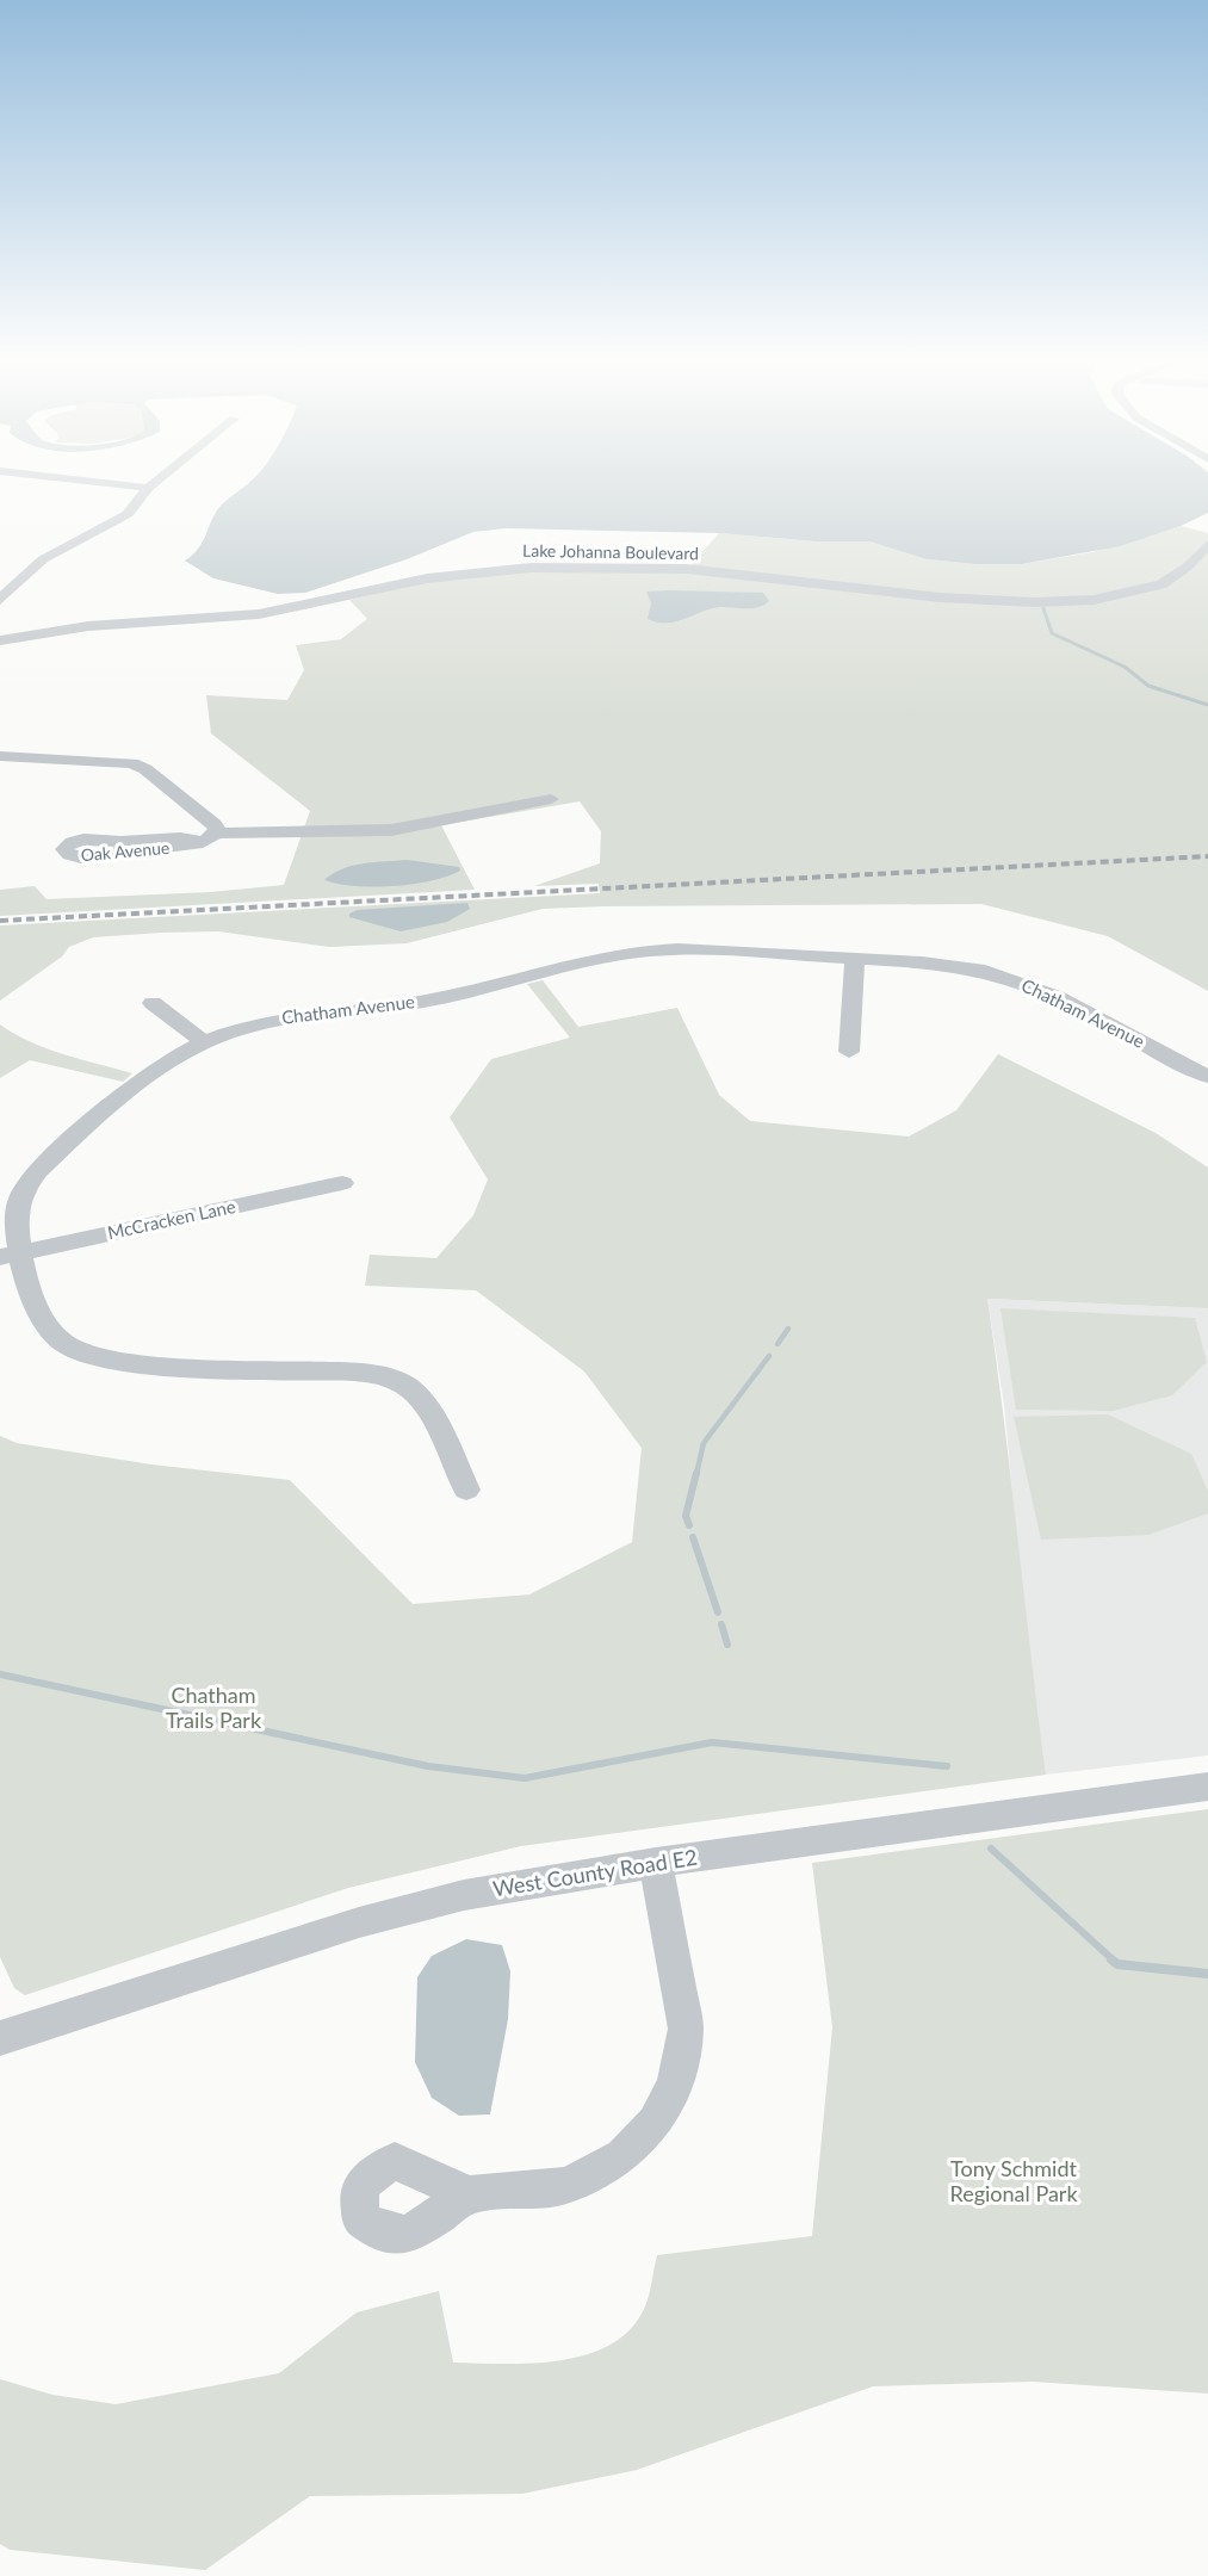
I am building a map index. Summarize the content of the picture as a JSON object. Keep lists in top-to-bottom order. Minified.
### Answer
{"streets":{"street":["Lake Johanna Boulevard","Oak Avenue","Chatham Avenue","McCracken Lane","West County Road E2"]},"crossings":[["Chatham Avenue","McCracken Lane"]],"parks":["Chatham Trails Park","Tony Schmidt Regional Park"]}
